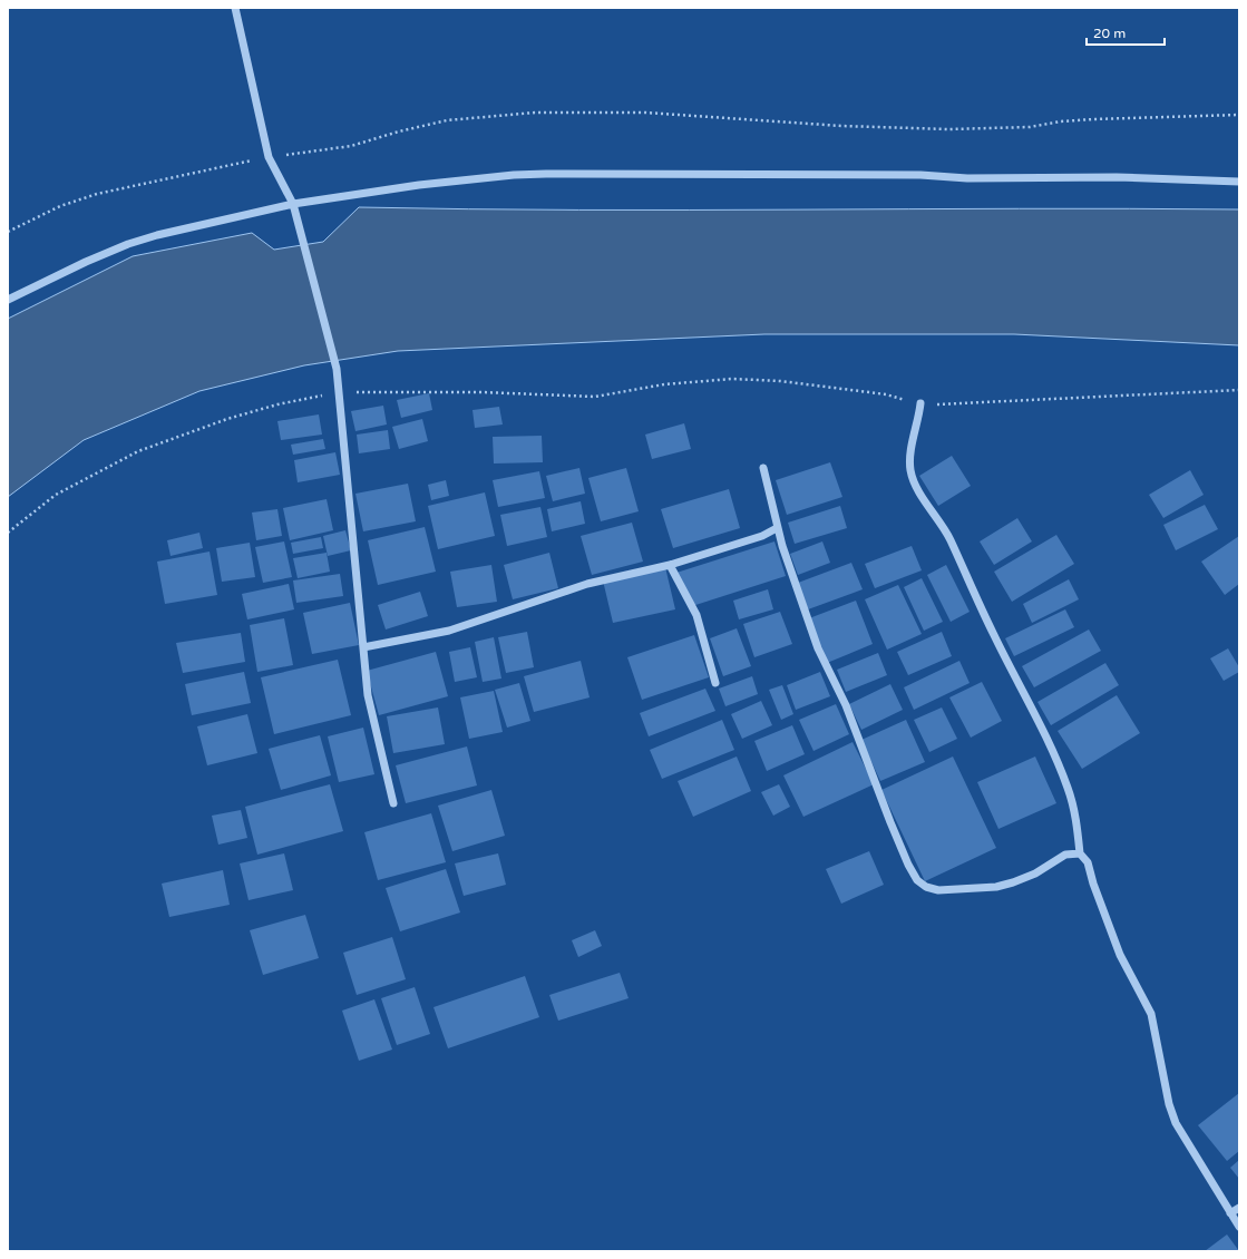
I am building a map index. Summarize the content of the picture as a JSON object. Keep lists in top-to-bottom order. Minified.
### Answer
{"scale_bar":"20 m"}
